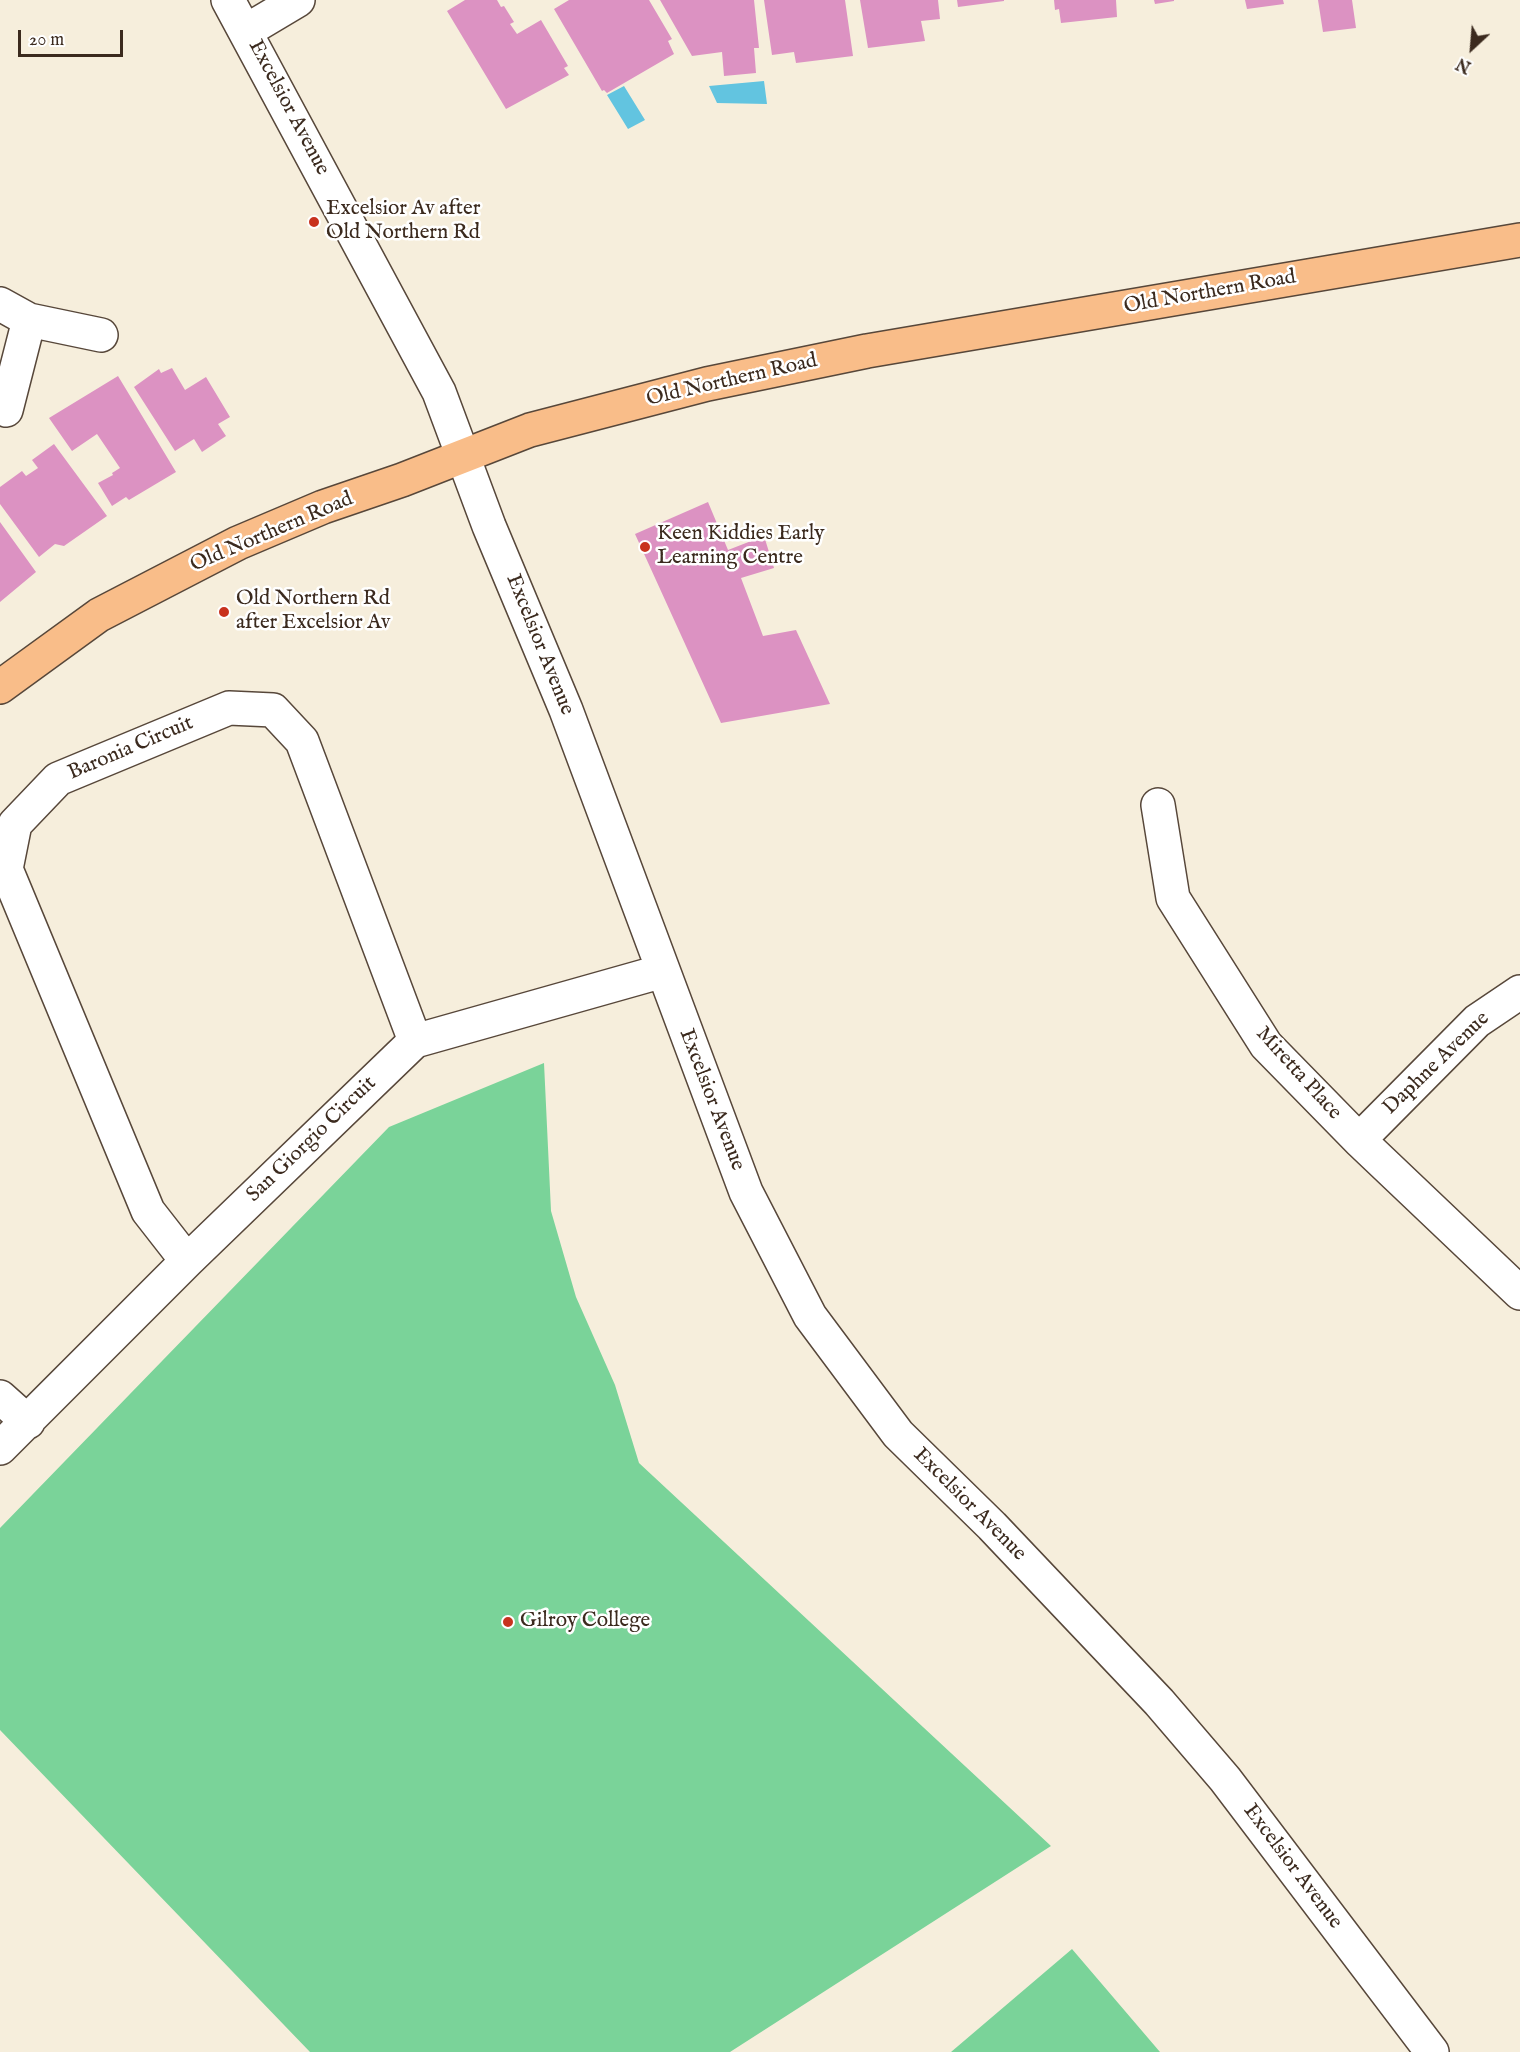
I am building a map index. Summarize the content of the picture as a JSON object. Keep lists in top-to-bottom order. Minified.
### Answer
{"streets":{"main road":["Old Northern Road"],"street":["Excelsior Avenue","Baronia Circuit","Daphne Avenue","Miretta Place","San Giorgio Circuit"]},"crossings":[["Excelsior Avenue","Old Northern Road"],["Excelsior Avenue","San Giorgio Circuit"],["Baronia Circuit","San Giorgio Circuit"],["Daphne Avenue","Miretta Place"]],"places":["Excelsior Av after Old Northern Rd","Keen Kiddies Early Learning Centre","Old Northern Rd after Excelsior Av","Gilroy College"],"scale_bar":"20 m","north":"bottom left"}
